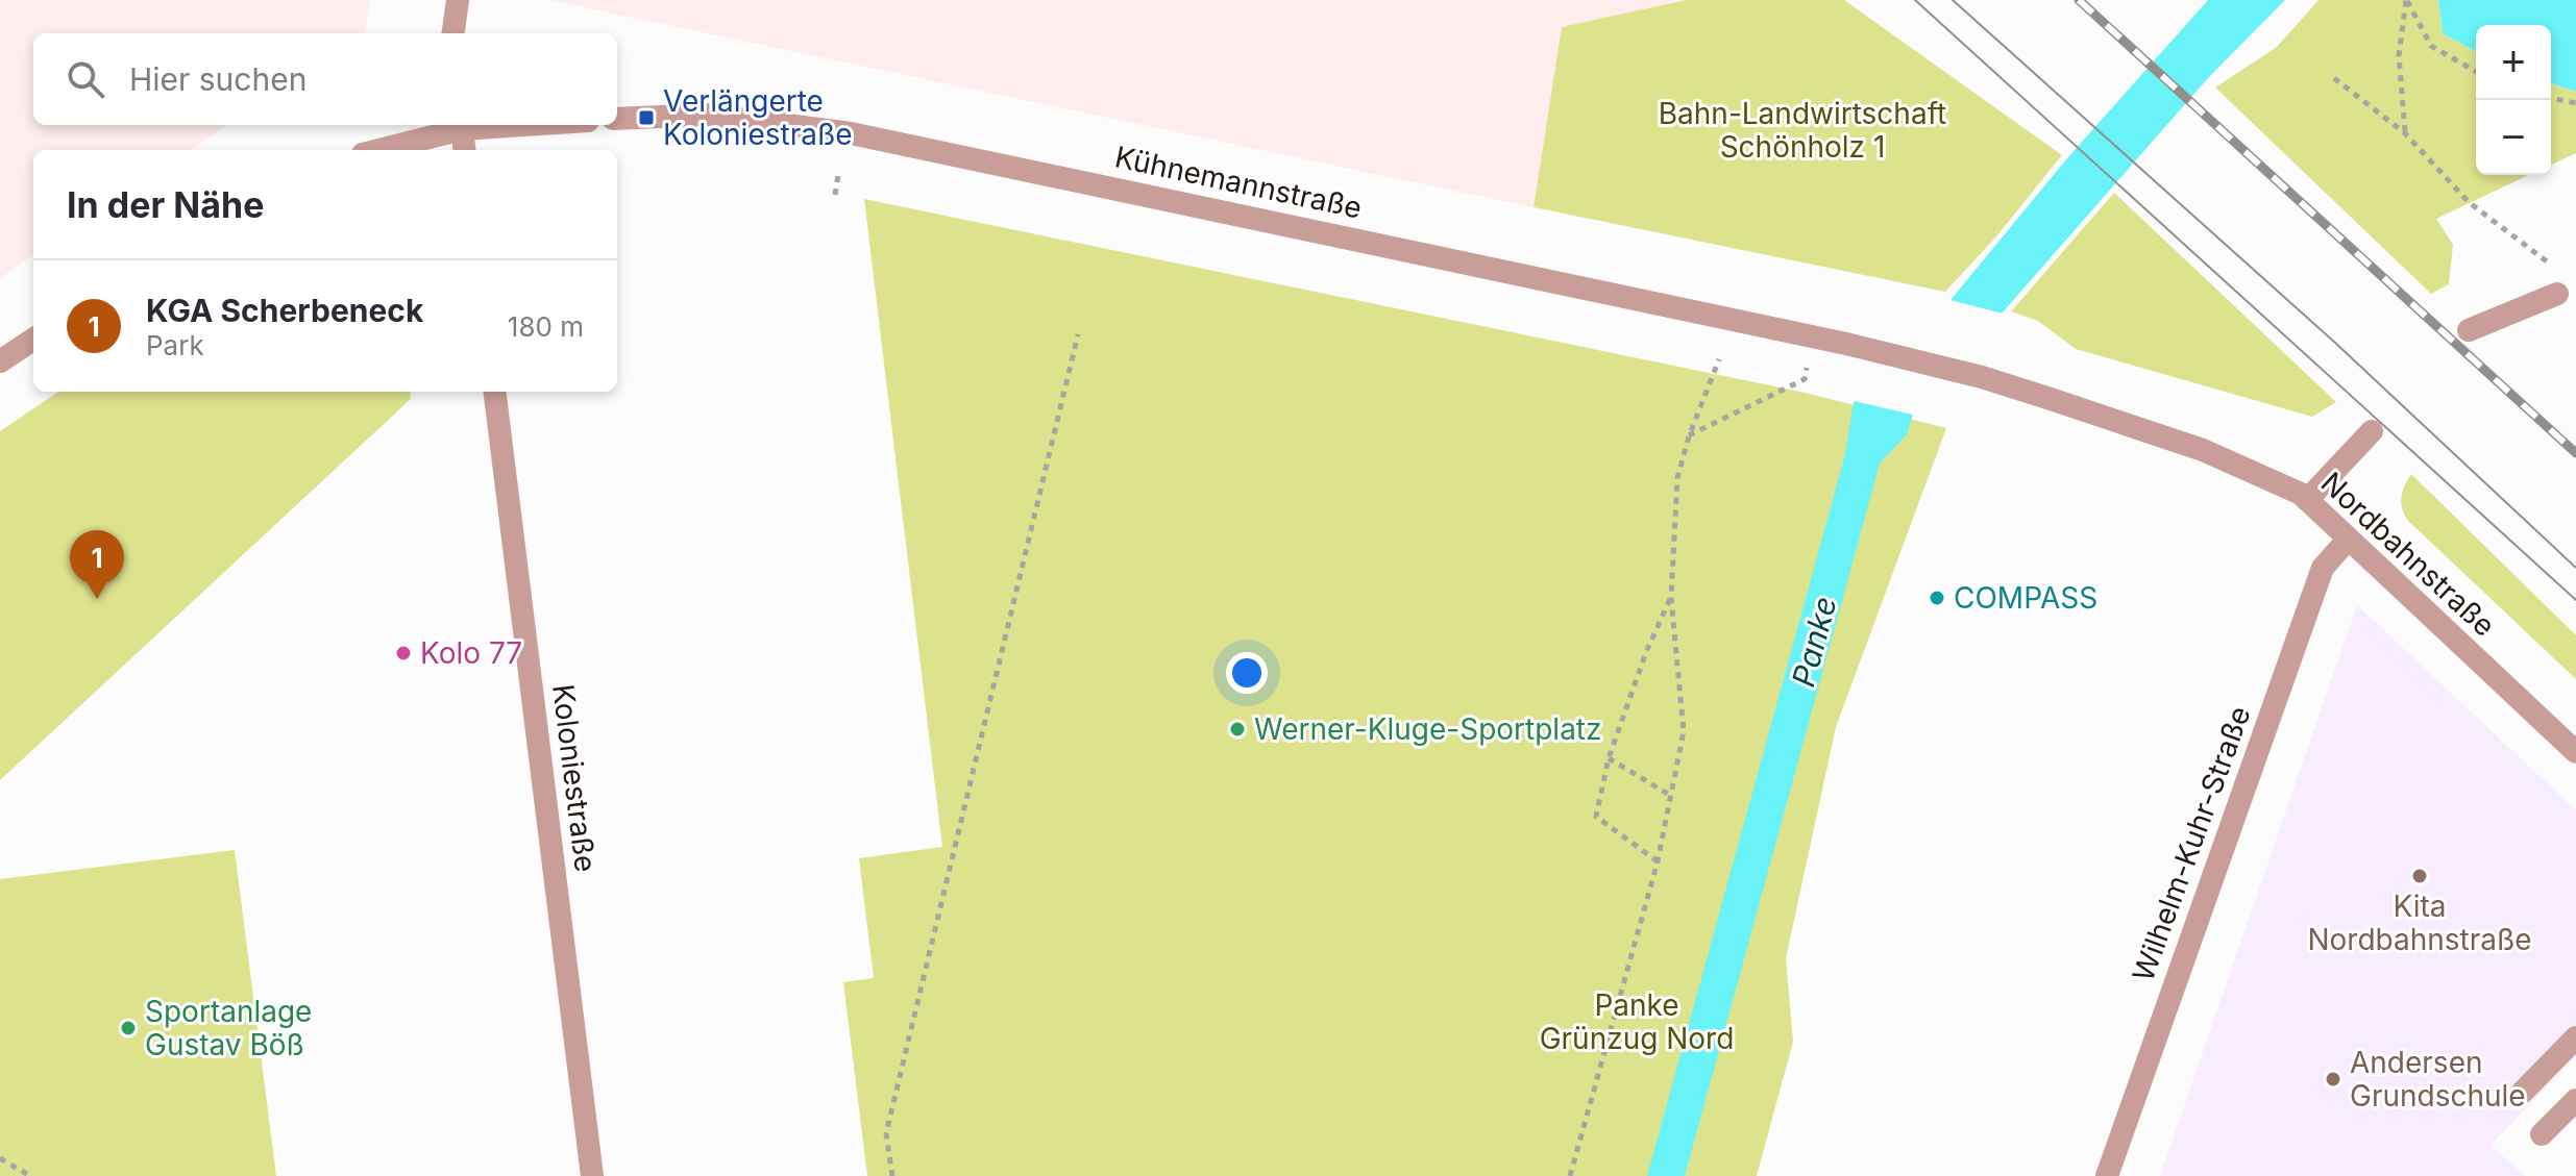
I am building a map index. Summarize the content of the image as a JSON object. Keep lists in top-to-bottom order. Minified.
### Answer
{"streets":{"street":["Kühnemannstraße","Nordbahnstraße","Koloniestraße","Wilhelm-Kuhr-Straße"]},"crossings":[["Kühnemannstraße","Nordbahnstraße"],["Nordbahnstraße","Wilhelm-Kuhr-Straße"]],"water":["Panke"],"parks":["Bahn-Landwirtschaft Schönholz 1","Panke Grünzug Nord"],"places":{"transit":["Verlängerte Koloniestraße"],"other":["COMPASS","Kolo 77","Werner-Kluge-Sportplatz","Kita Nordbahnstraße","Sportanlage Gustav Böß","Andersen Grundschule"]},"page":{"map_buttons":["+","−"],"search":"Hier suchen","heading":"In der Nähe","list":[{"mark":"1","name":"KGA Scherbeneck","note":"Park","value":"180 m"}],"pins":"1"}}
